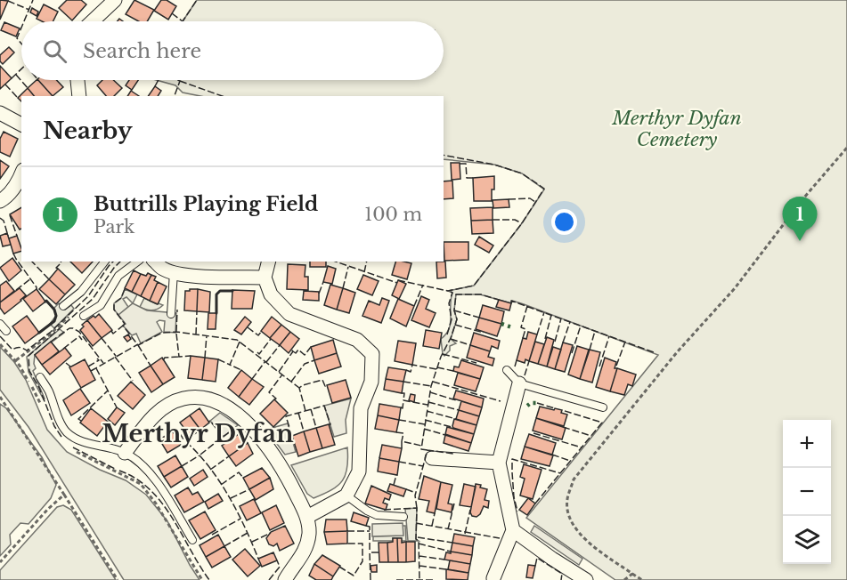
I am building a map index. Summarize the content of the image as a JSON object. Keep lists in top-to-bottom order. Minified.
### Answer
{"districts":["Merthyr Dyfan"],"parks":["Merthyr Dyfan Cemetery"],"page":{"search":"Search here","heading":"Nearby","list":[{"mark":"1","name":"Buttrills Playing Field","note":"Park","value":"100 m"}],"pins":"1","map_buttons":["+","−"]}}
